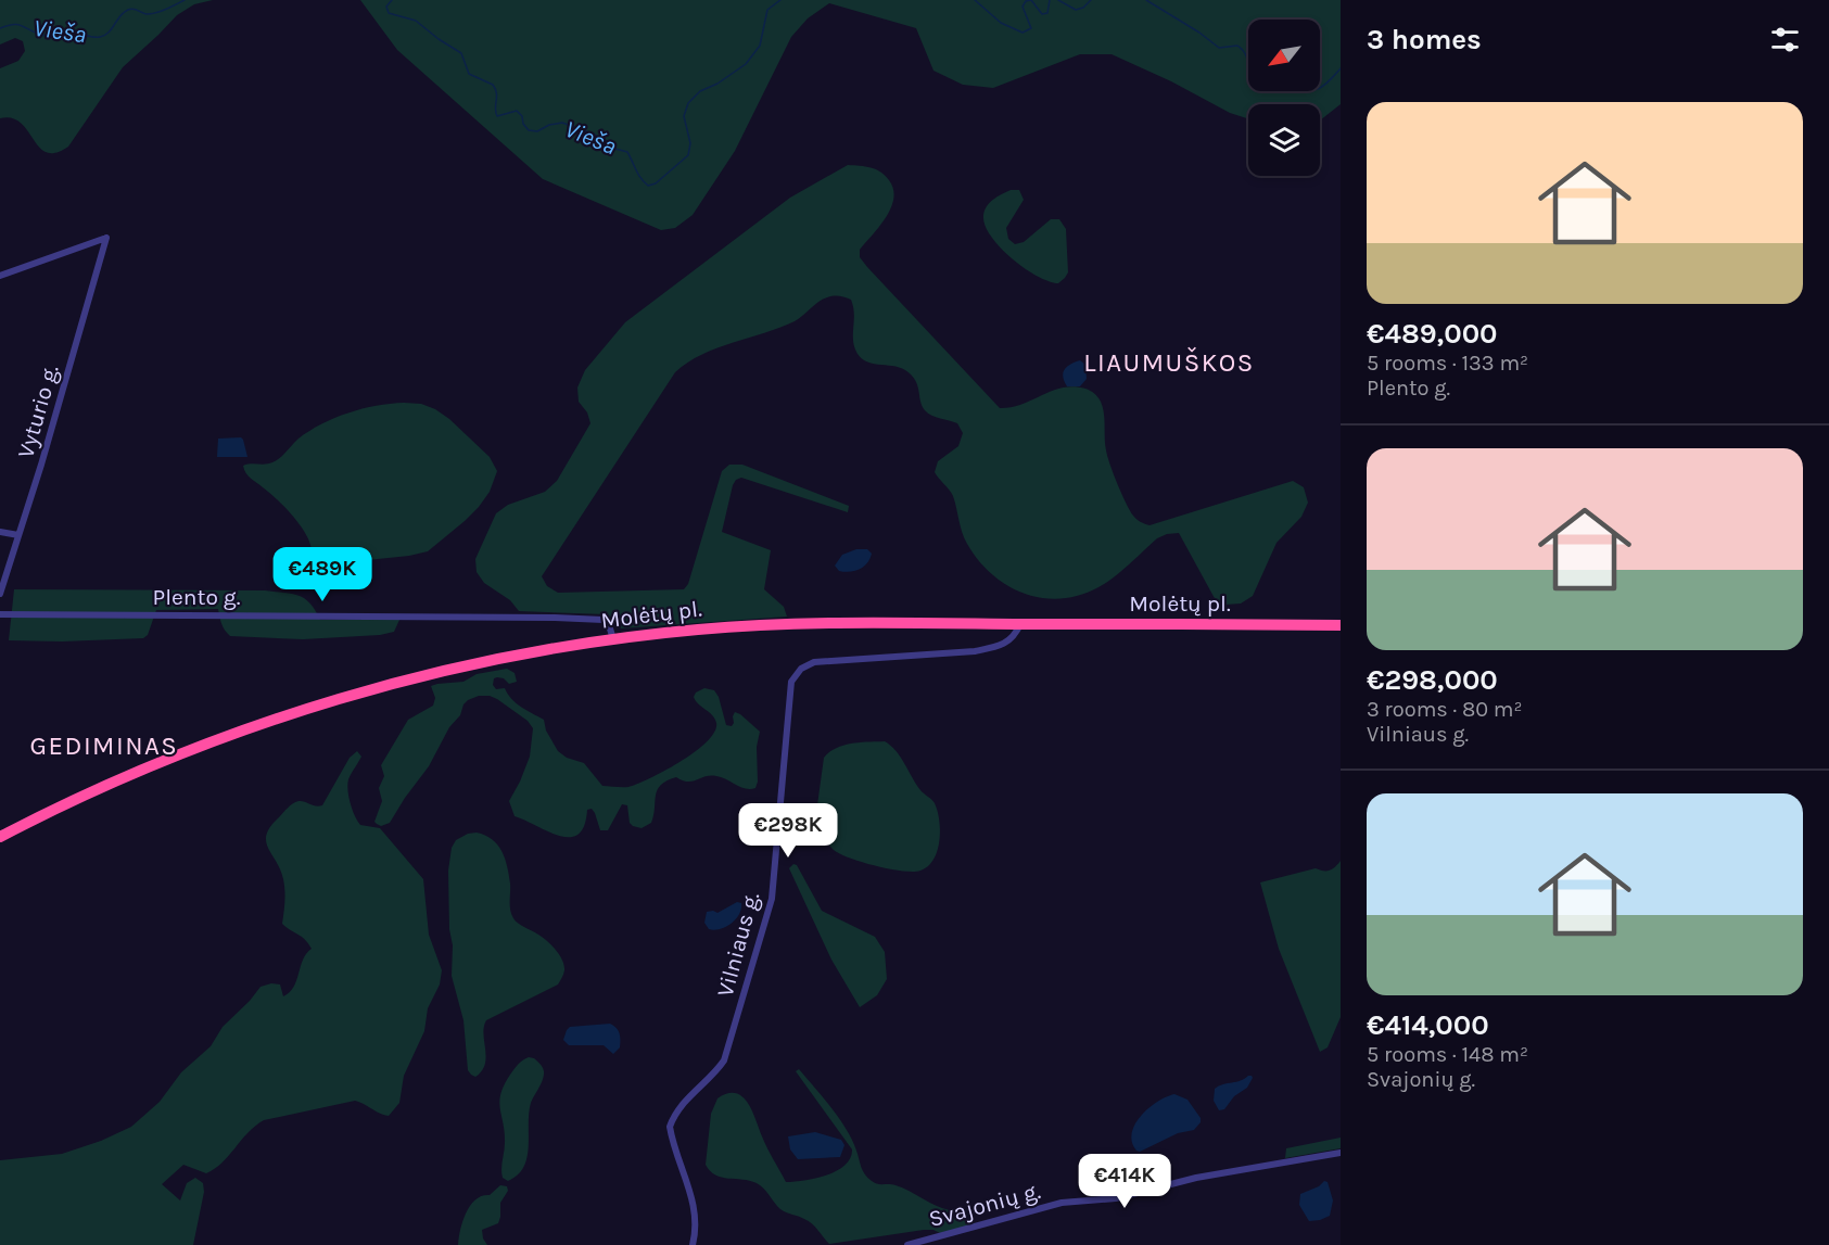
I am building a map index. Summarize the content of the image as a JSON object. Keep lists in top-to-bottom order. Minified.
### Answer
{"streets":{"highway":["Molėtų pl."],"street":["Vyturio g.","Plento g.","Vilniaus g.","Svajonių g."]},"crossings":[["Plento g.","Molėtų pl."],["Molėtų pl.","Vilniaus g."]],"districts":["LIAUMUŠKOS","GEDIMINAS"],"water":["Vieša"],"north":"bottom left","page":{"heading":"3 homes","list":[{"name":"€489,000","note":"5 rooms · 133 m² · Plento g."},{"name":"€298,000","note":"3 rooms · 80 m² · Vilniaus g."},{"name":"€414,000","note":"5 rooms · 148 m² · Svajonių g."}],"price":["€489K","€298K","€414K"]}}
